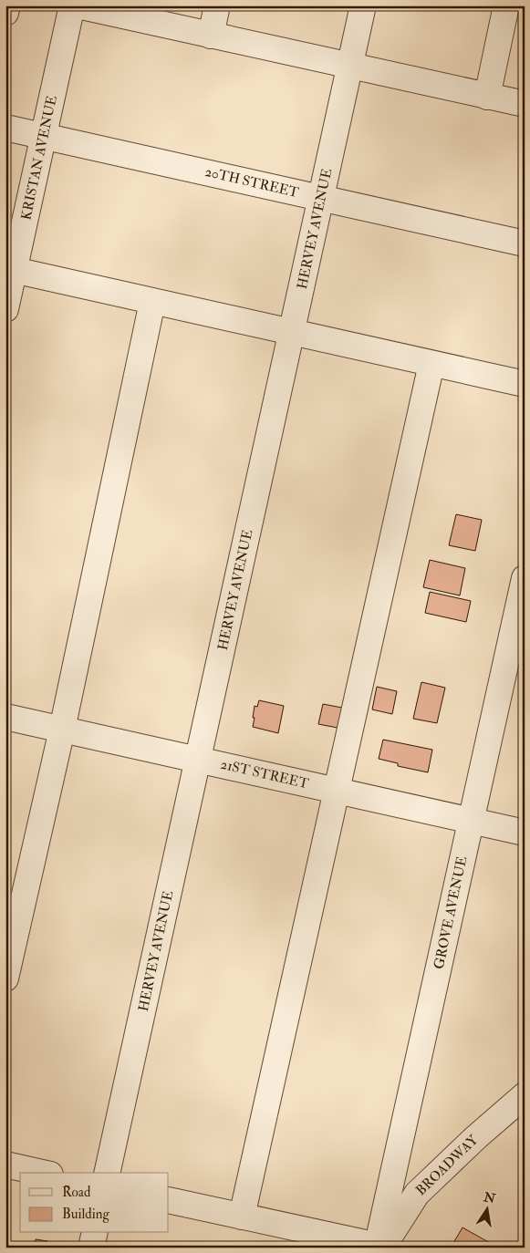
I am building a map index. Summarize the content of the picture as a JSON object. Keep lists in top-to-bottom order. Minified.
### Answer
{"streets":{"street":["KRISTAN AVENUE","20TH STREET","HERVEY AVENUE","21ST STREET","GROVE AVENUE","BROADWAY"]},"crossings":[["KRISTAN AVENUE","20TH STREET"],["20TH STREET","HERVEY AVENUE"],["HERVEY AVENUE","21ST STREET"],["21ST STREET","GROVE AVENUE"],["GROVE AVENUE","BROADWAY"]],"legend":["Road","Building"],"north":"top"}
